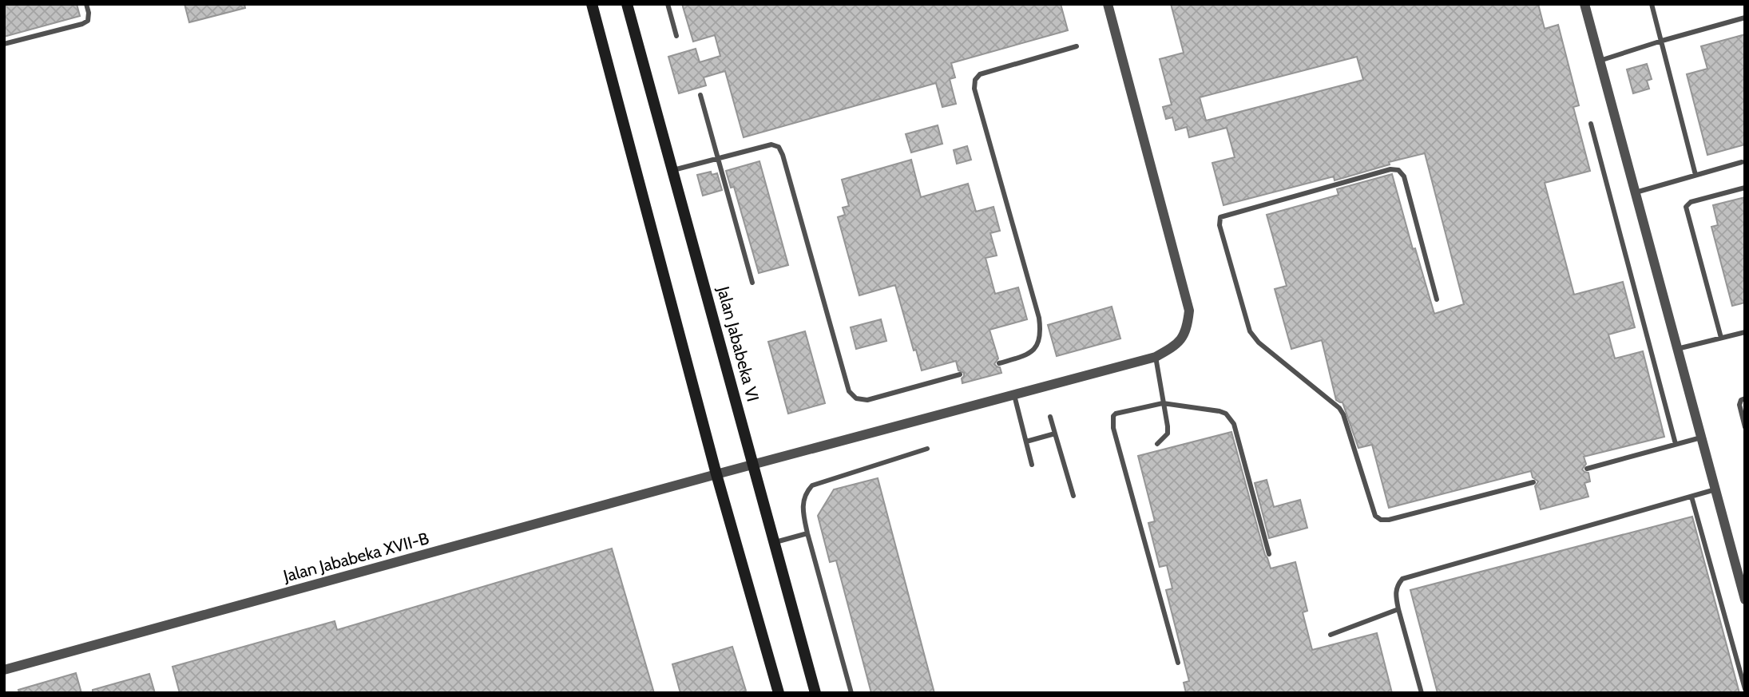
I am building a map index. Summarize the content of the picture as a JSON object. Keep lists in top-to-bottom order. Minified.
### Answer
{"streets":{"street":["Jalan Jababeka VI","Jalan Jababeka XVII-B"]},"crossings":[["Jalan Jababeka VI","Jalan Jababeka XVII-B"]]}
